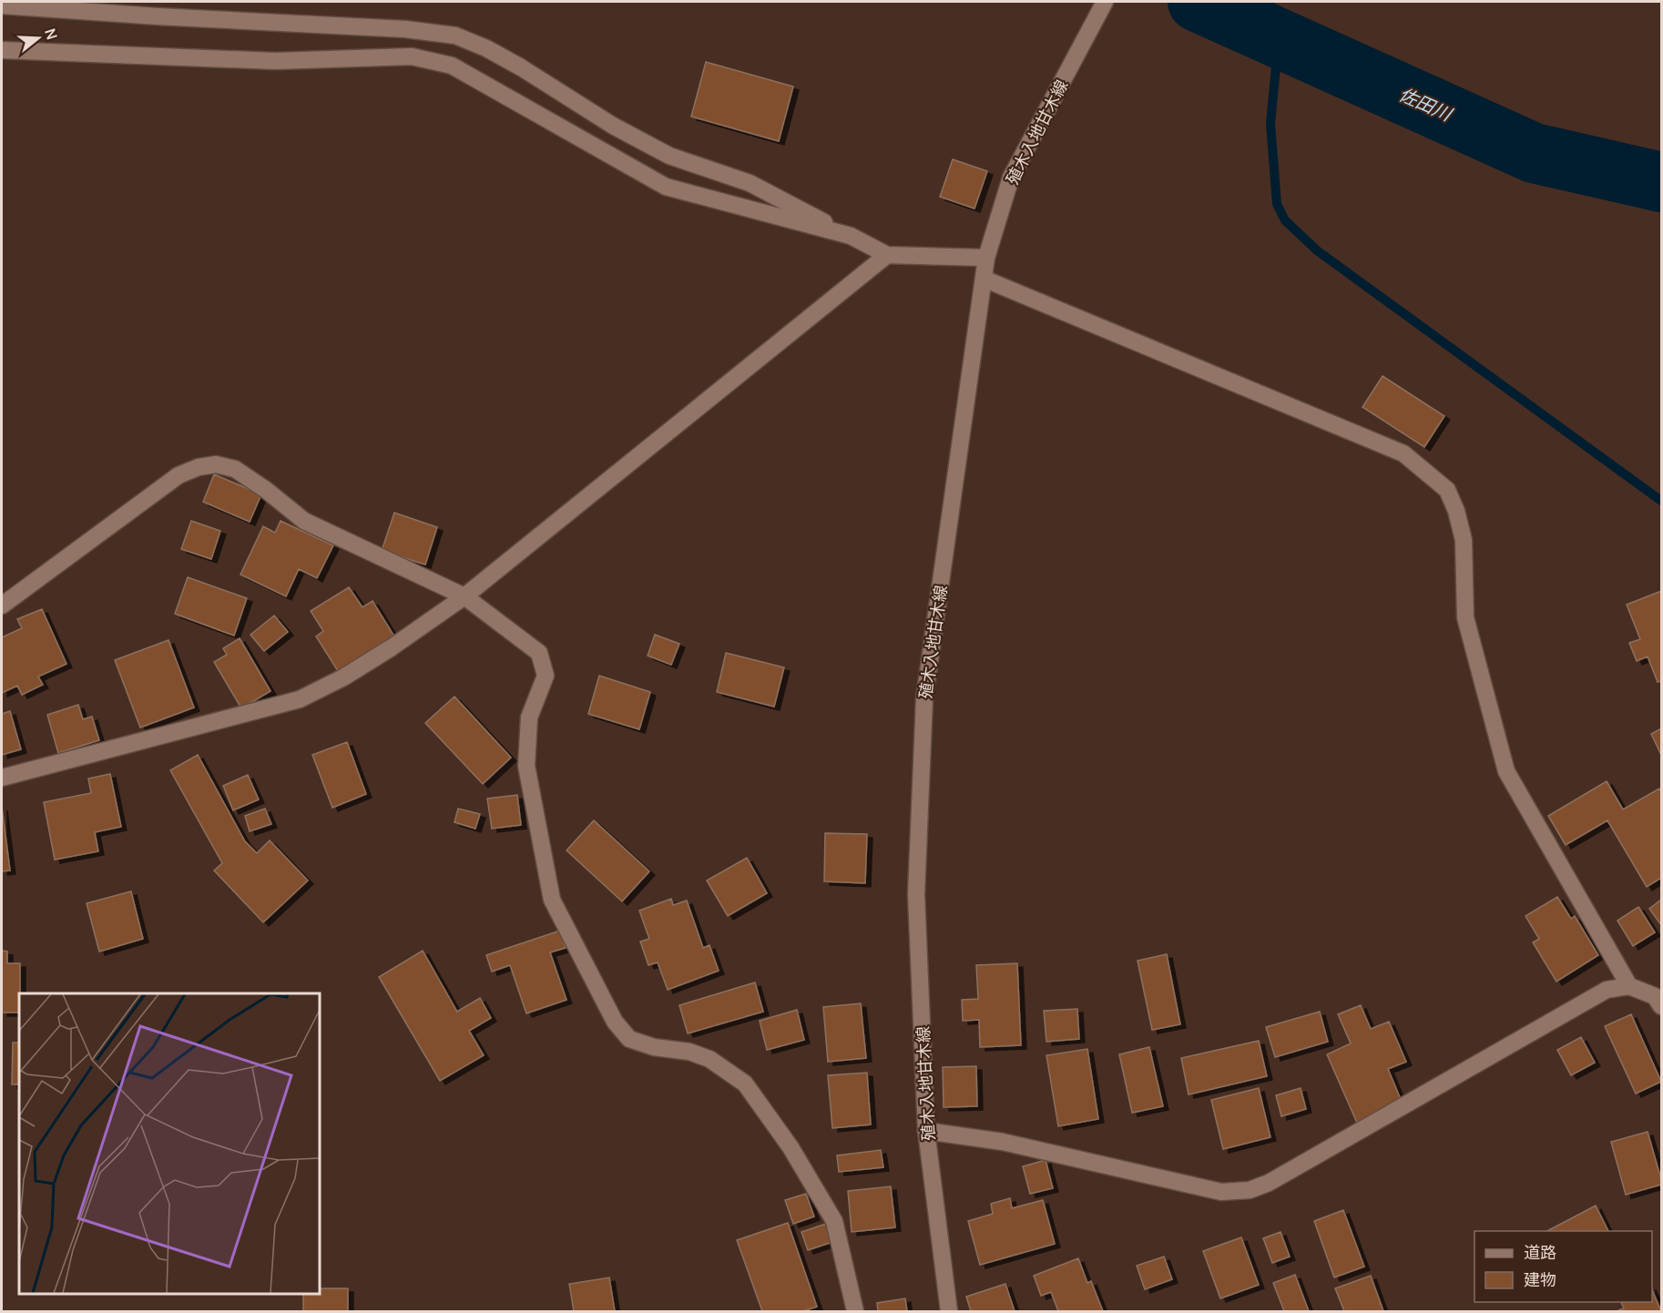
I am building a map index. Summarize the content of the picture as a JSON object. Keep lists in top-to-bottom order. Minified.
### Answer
{"streets":{"street":["殖木入地甘木線"]},"water":["佐田川"],"legend":["道路","建物"],"north":"right"}
